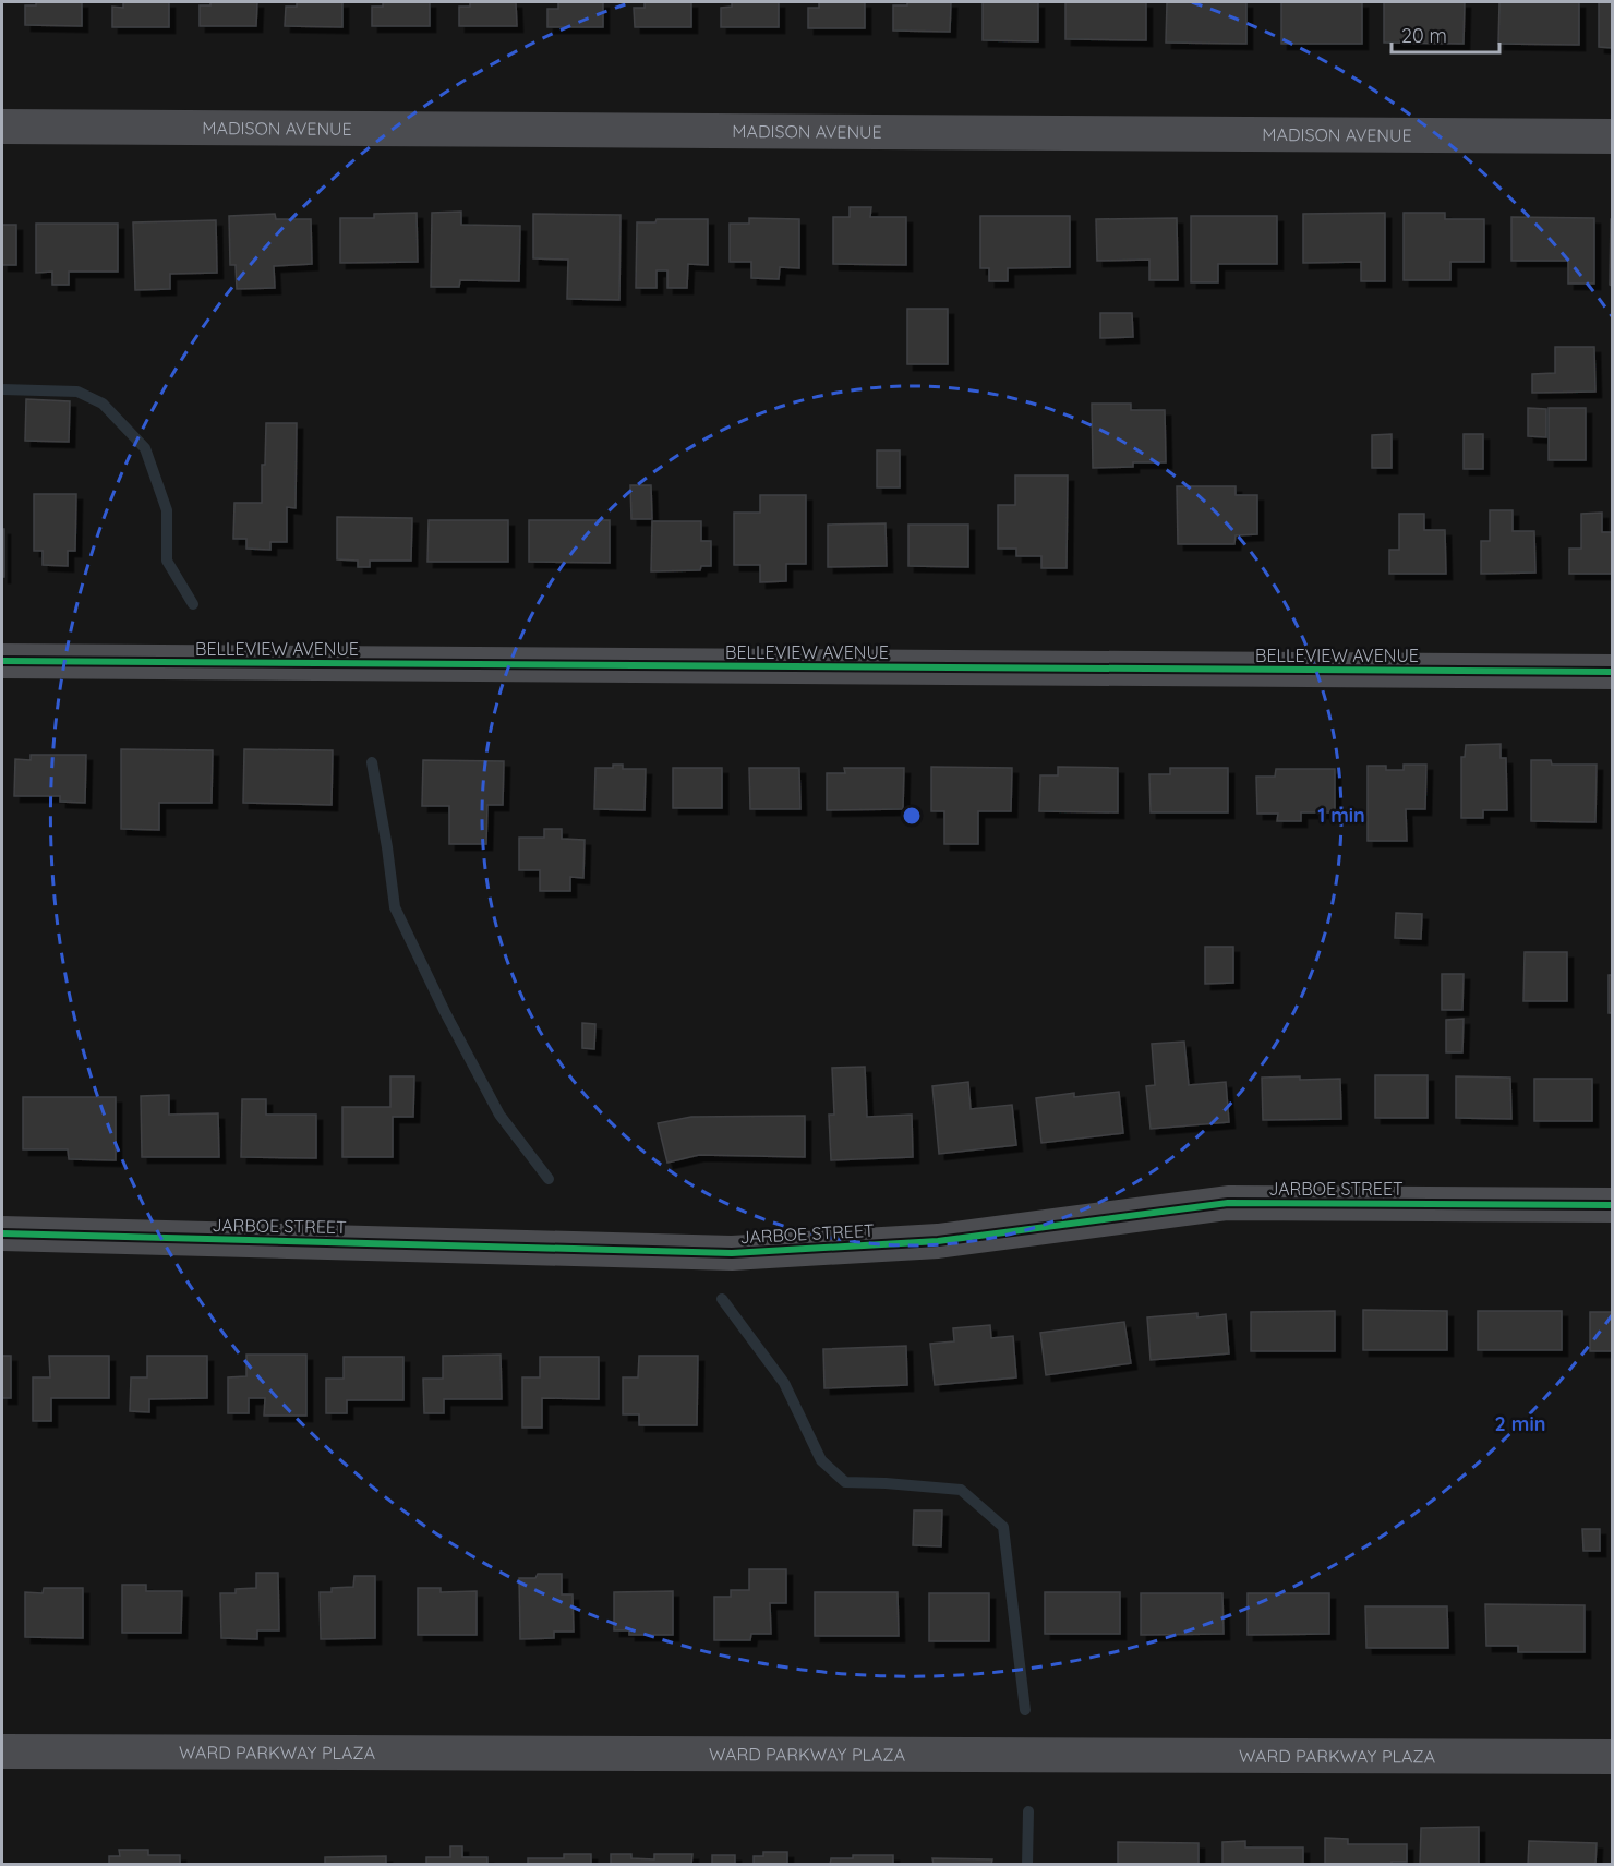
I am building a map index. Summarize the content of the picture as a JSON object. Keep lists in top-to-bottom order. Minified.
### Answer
{"streets":{"street":["MADISON AVENUE","BELLEVIEW AVENUE","JARBOE STREET","WARD PARKWAY PLAZA"]},"scale_bar":"20 m","rings":["1 min","2 min"]}
